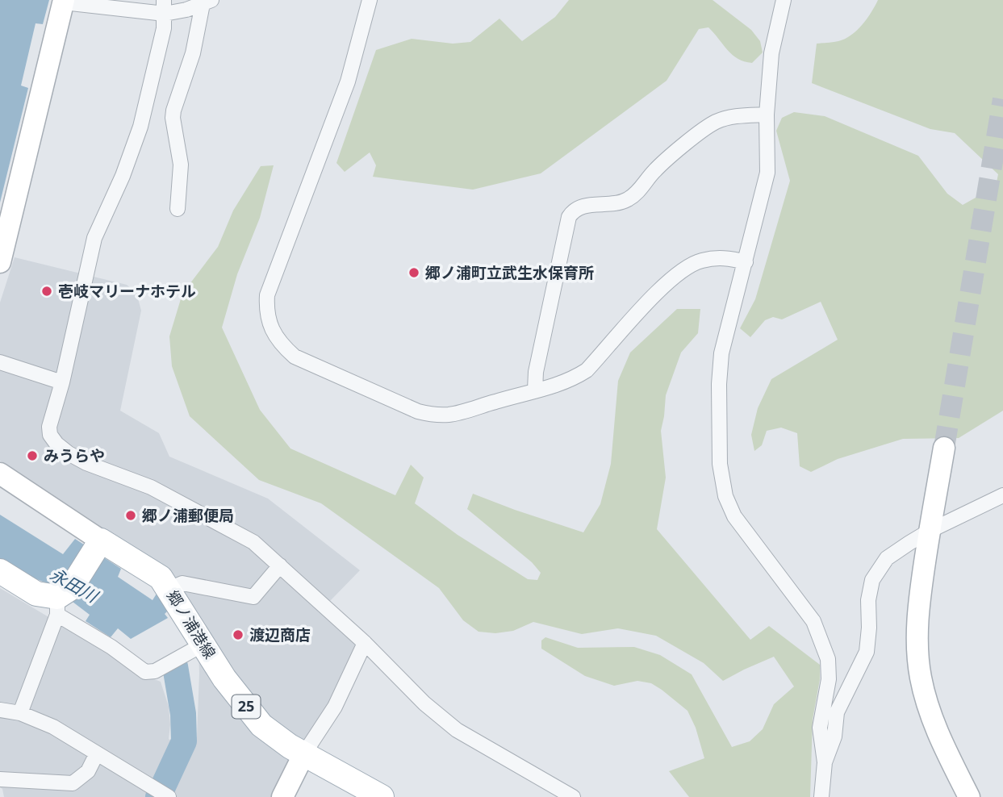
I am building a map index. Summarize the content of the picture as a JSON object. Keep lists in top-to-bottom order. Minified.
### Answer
{"streets":{"main road":["郷ノ浦港線","25"]},"water":["永田川"],"places":["郷ノ浦町立武生水保育所","壱岐マリーナホテル","みうらや","郷ノ浦郵便局","渡辺商店"]}
